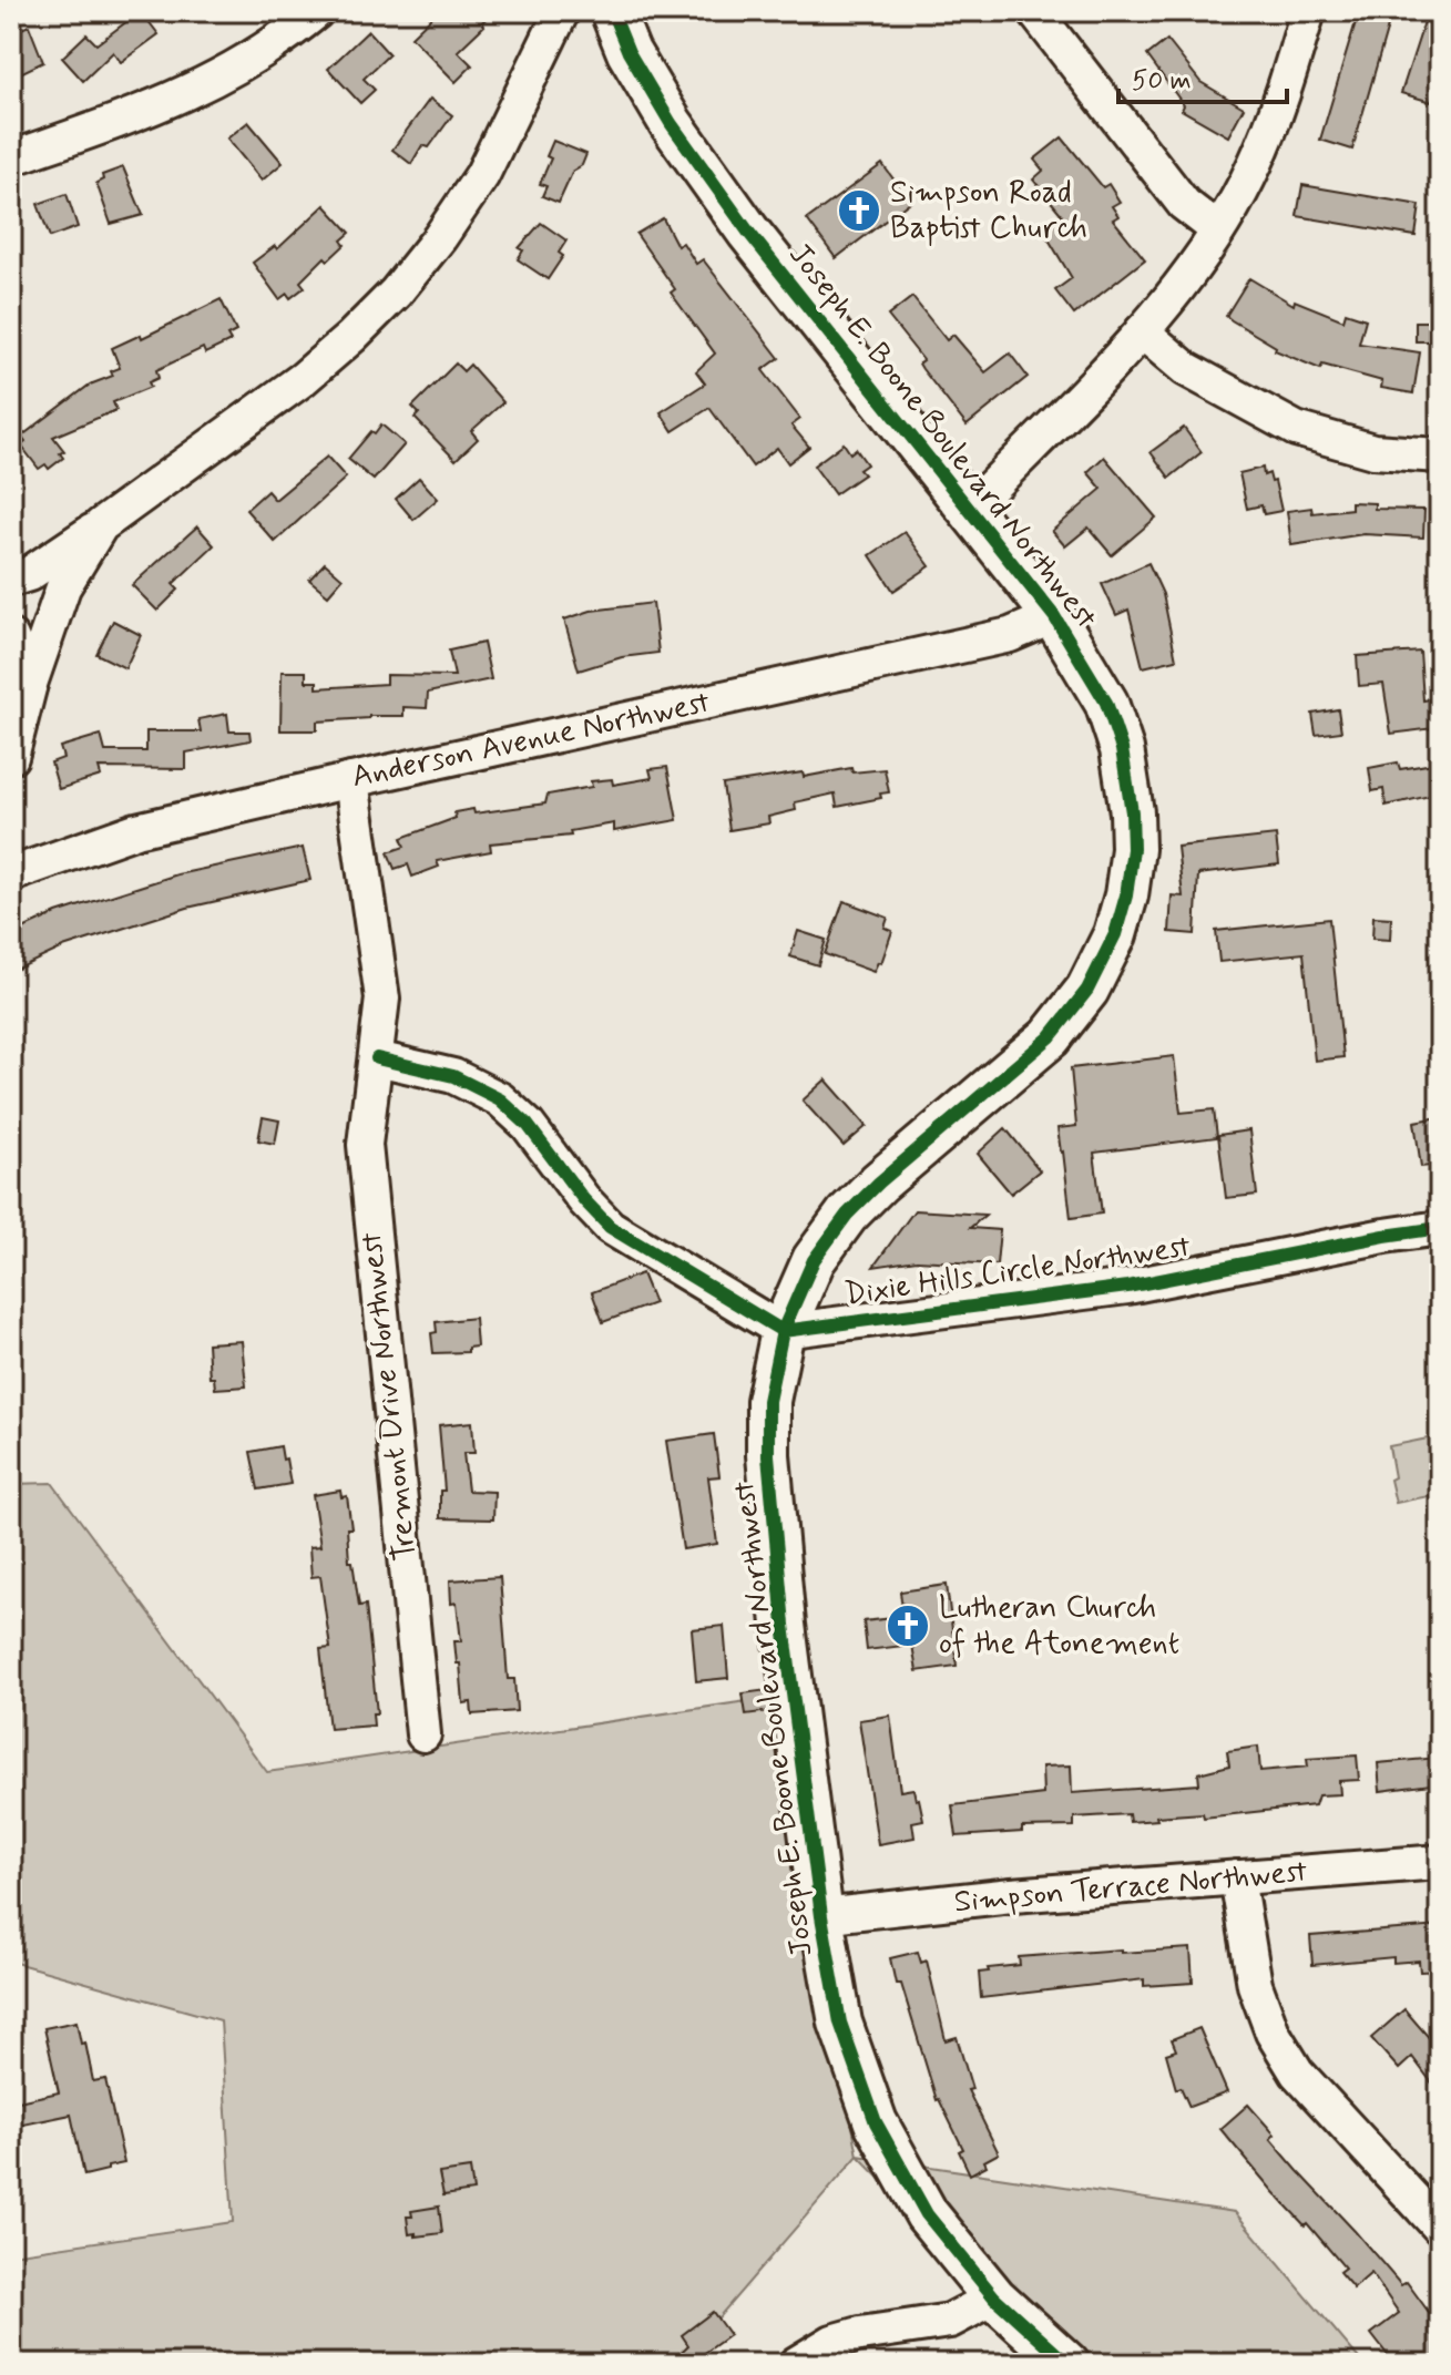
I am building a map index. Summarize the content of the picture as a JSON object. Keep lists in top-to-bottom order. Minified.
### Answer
{"streets":{"main road":["Joseph E. Boone Boulevard Northwest"],"street":["Anderson Avenue Northwest","Dixie Hills Circle Northwest","Tremont Drive Northwest","Simpson Terrace Northwest"]},"crossings":[["Joseph E. Boone Boulevard Northwest","Anderson Avenue Northwest"],["Joseph E. Boone Boulevard Northwest","Dixie Hills Circle Northwest"],["Joseph E. Boone Boulevard Northwest","Simpson Terrace Northwest"]],"places":{"church":["Simpson Road Baptist Church","Lutheran Church of the Atonement"]},"scale_bar":"50 m"}
